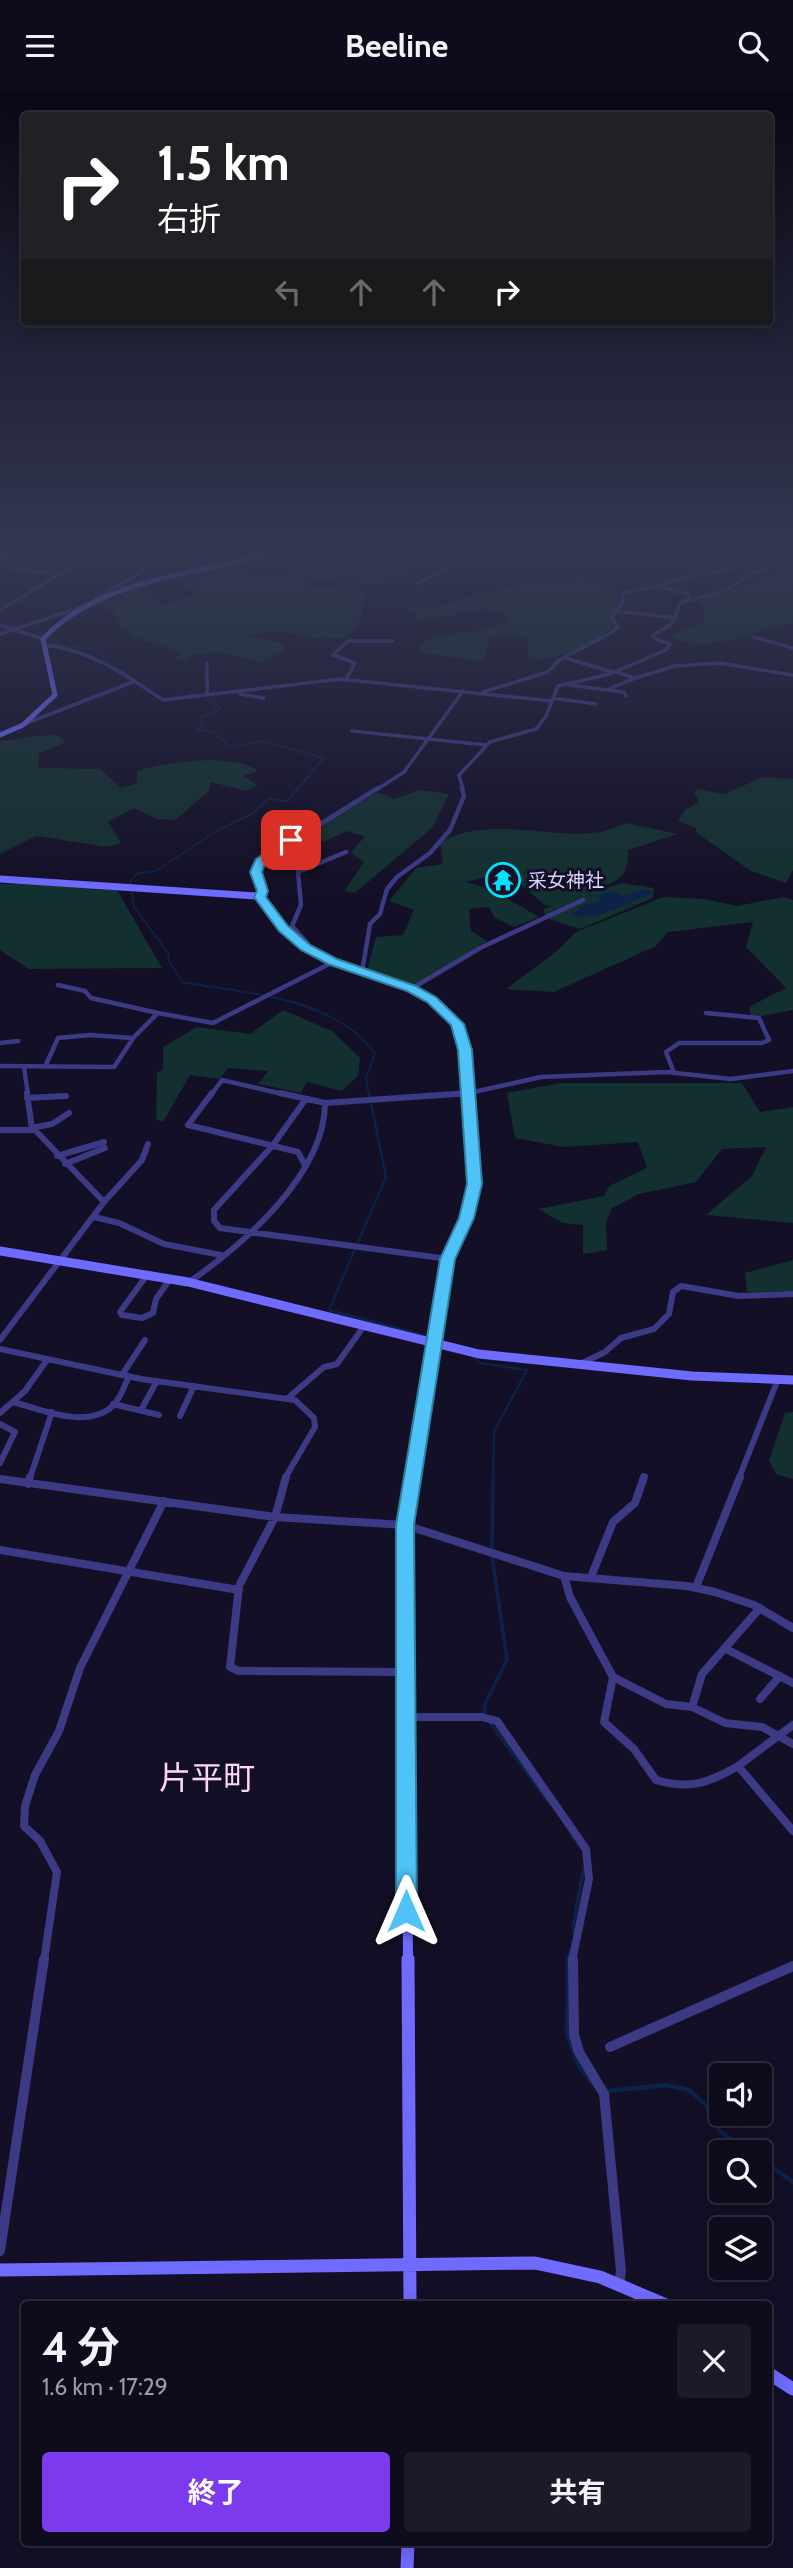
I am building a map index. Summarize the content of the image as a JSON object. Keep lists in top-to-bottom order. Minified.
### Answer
{"districts":["片平町"],"places":{"temple":["采女神社"]},"page":{"header":"Beeline","turn":["1.5 km","右折"],"heading":["4 分","1.6 km · 17:29"],"buttons":["終了","共有"]}}
